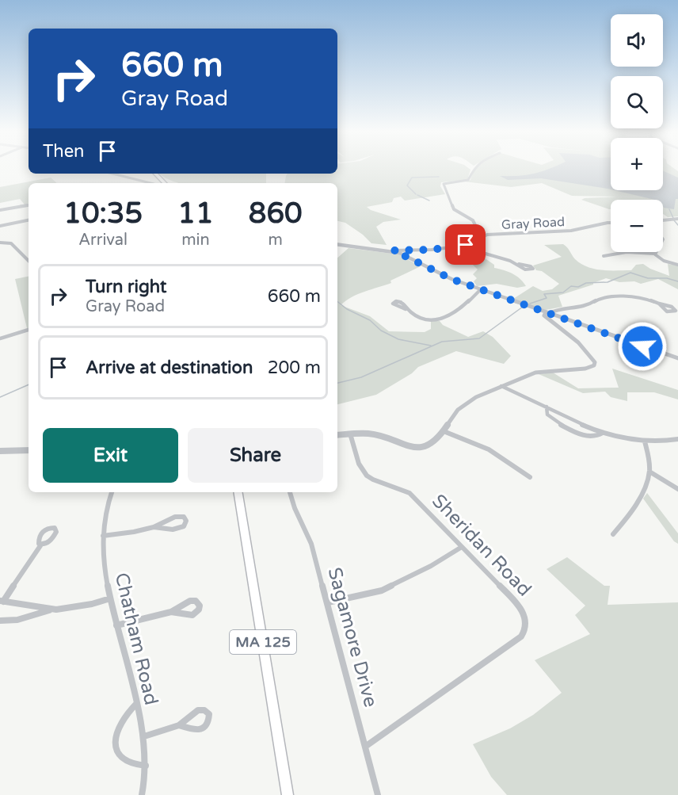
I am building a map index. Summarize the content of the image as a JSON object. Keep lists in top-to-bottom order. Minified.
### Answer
{"streets":{"main road":["MA 125"],"street":["Gray Road","Sheridan Road","Sagamore Drive","Chatham Road"]},"crossings":[["Sheridan Road","Sagamore Drive"]],"page":{"map_buttons":["+","−"],"turn":["660 m","Gray Road"],"then":"Then","eta":["10:35","Arrival","11","min","860","m"],"list":[{"name":"Turn right","note":"Gray Road","value":"660 m"},{"name":"Arrive at destination","value":"200 m"}],"buttons":["Exit","Share"]}}
